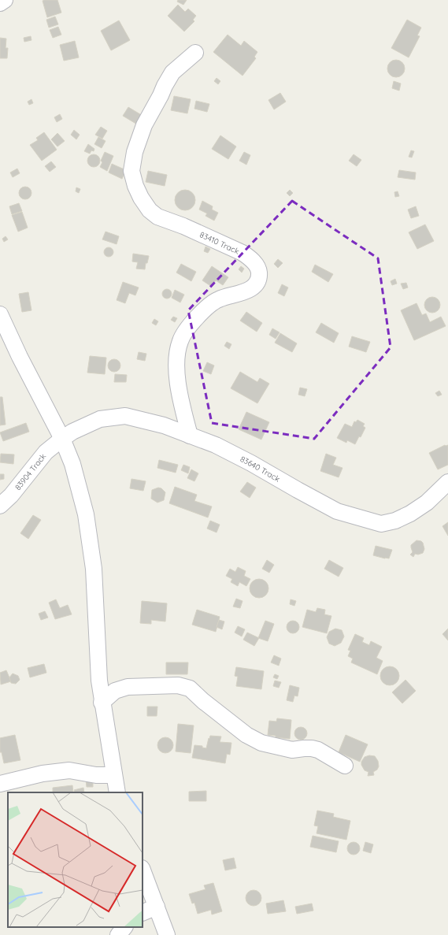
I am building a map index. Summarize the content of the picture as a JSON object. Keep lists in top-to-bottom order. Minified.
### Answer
{"streets":{"street":["83410 Track","83640 Track","83904 Track"]},"crossings":[["83410 Track","83640 Track"],["83640 Track","83904 Track"]]}
